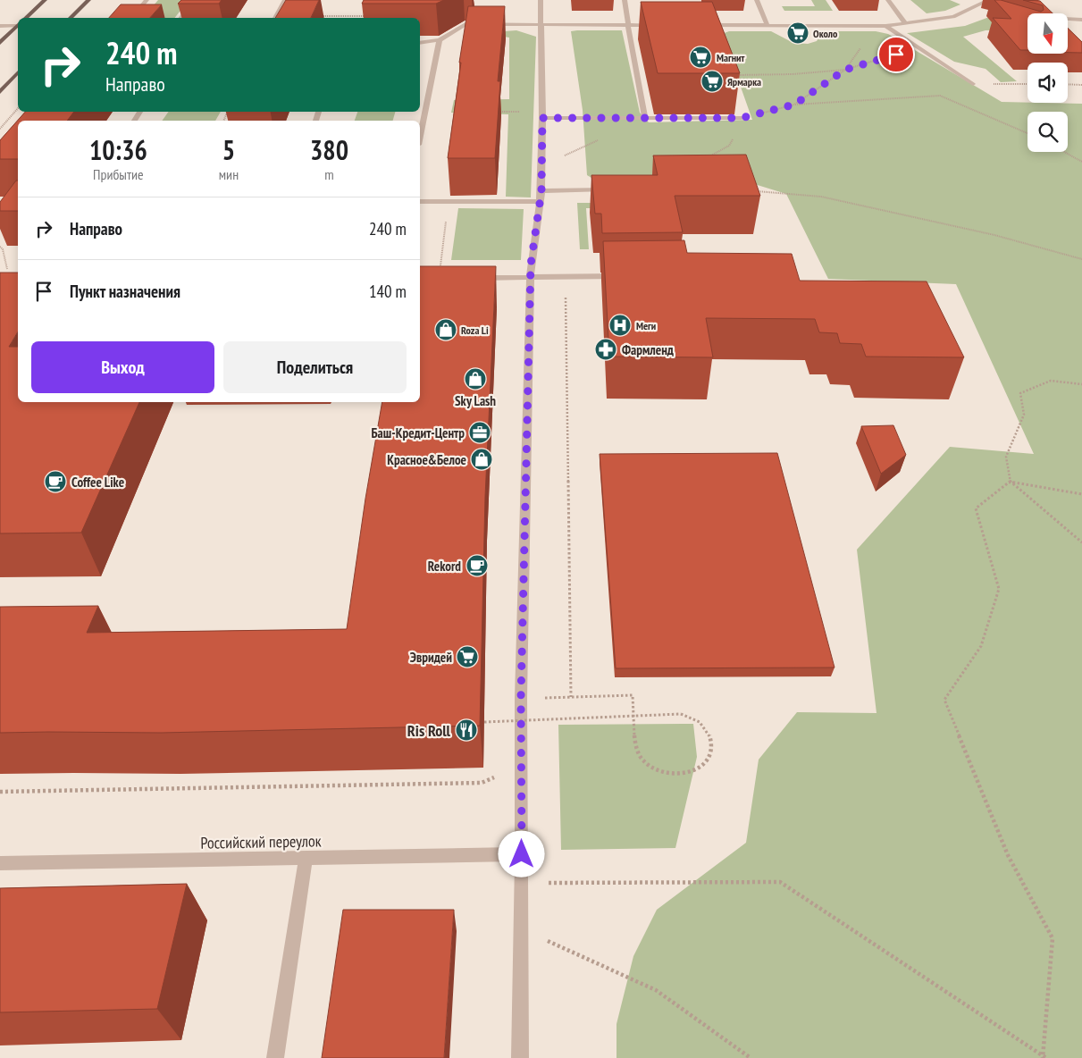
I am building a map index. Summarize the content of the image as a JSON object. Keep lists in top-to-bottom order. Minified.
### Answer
{"streets":{"street":["Российский переулок"]},"places":{"supermarket":["Около","Магнит","Ярмарка","Эвридей"],"hospital":["Меги"],"shop":["Roza Li","Sky Lash","Красное&Белое"],"pharmacy":["Фармленд"],"office":["Баш-Кредит-Центр"],"cafe":["Coffee Like","Rekord"],"restaurant":["Ris Roll"]},"north":"bottom","page":{"turn":["240 m","Направо"],"eta":["10:36","Прибытие","5","мин","380","m"],"list":[{"name":"Направо","value":"240 m"},{"name":"Пункт назначения","value":"140 m"}],"buttons":["Выход","Поделиться"]}}
